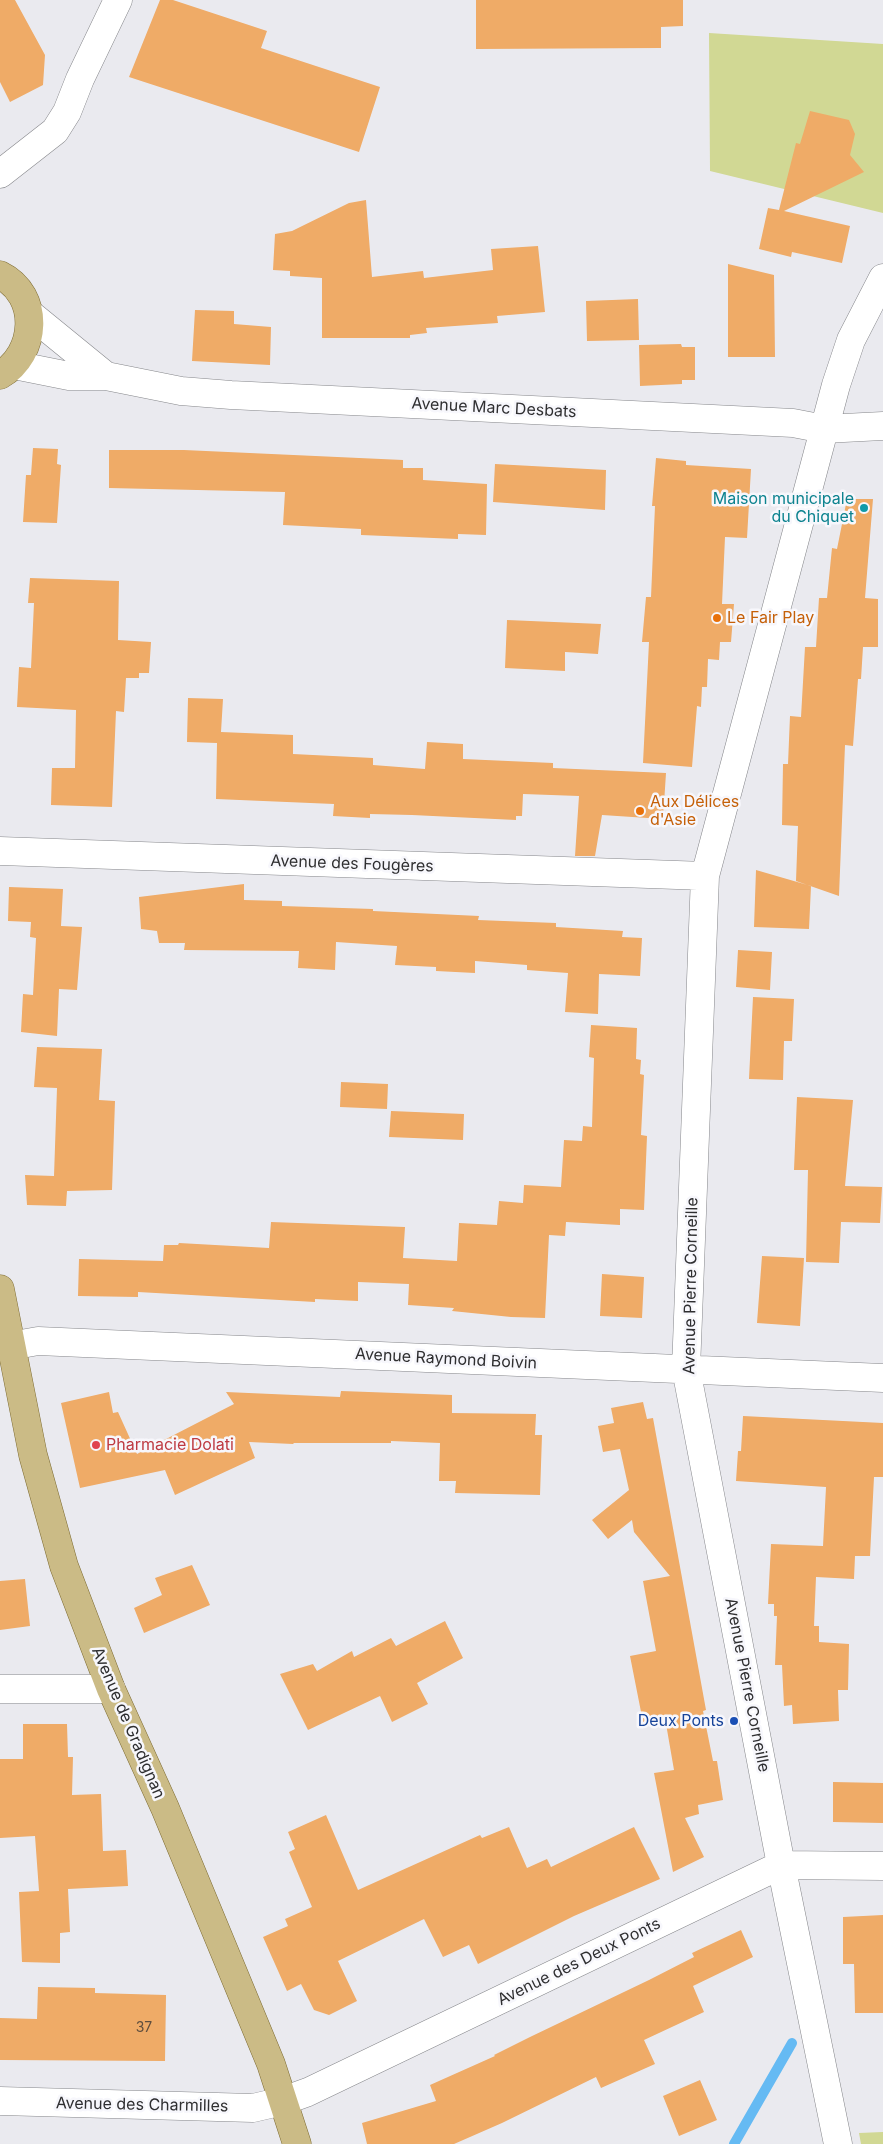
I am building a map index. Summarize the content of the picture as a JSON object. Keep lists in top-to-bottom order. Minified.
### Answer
{"streets":{"main road":["Avenue de Gradignan"],"street":["Avenue Marc Desbats","Avenue des Fougères","Avenue Pierre Corneille","Avenue Raymond Boivin","Avenue des Deux Ponts","Avenue des Charmilles"]},"crossings":[["Avenue Marc Desbats","Avenue Pierre Corneille"],["Avenue des Fougères","Avenue Pierre Corneille"],["Avenue Pierre Corneille","Avenue Raymond Boivin"],["Avenue Pierre Corneille","Avenue des Deux Ponts"],["Avenue Raymond Boivin","Avenue de Gradignan"],["Avenue de Gradignan","Avenue des Deux Ponts"],["Avenue de Gradignan","Avenue des Charmilles"],["Avenue des Deux Ponts","Avenue des Charmilles"]],"places":["Maison municipale du Chiquet","Le Fair Play","Aux Délices d'Asie","Pharmacie Dolati","Deux Ponts"],"house_numbers":["37"]}
